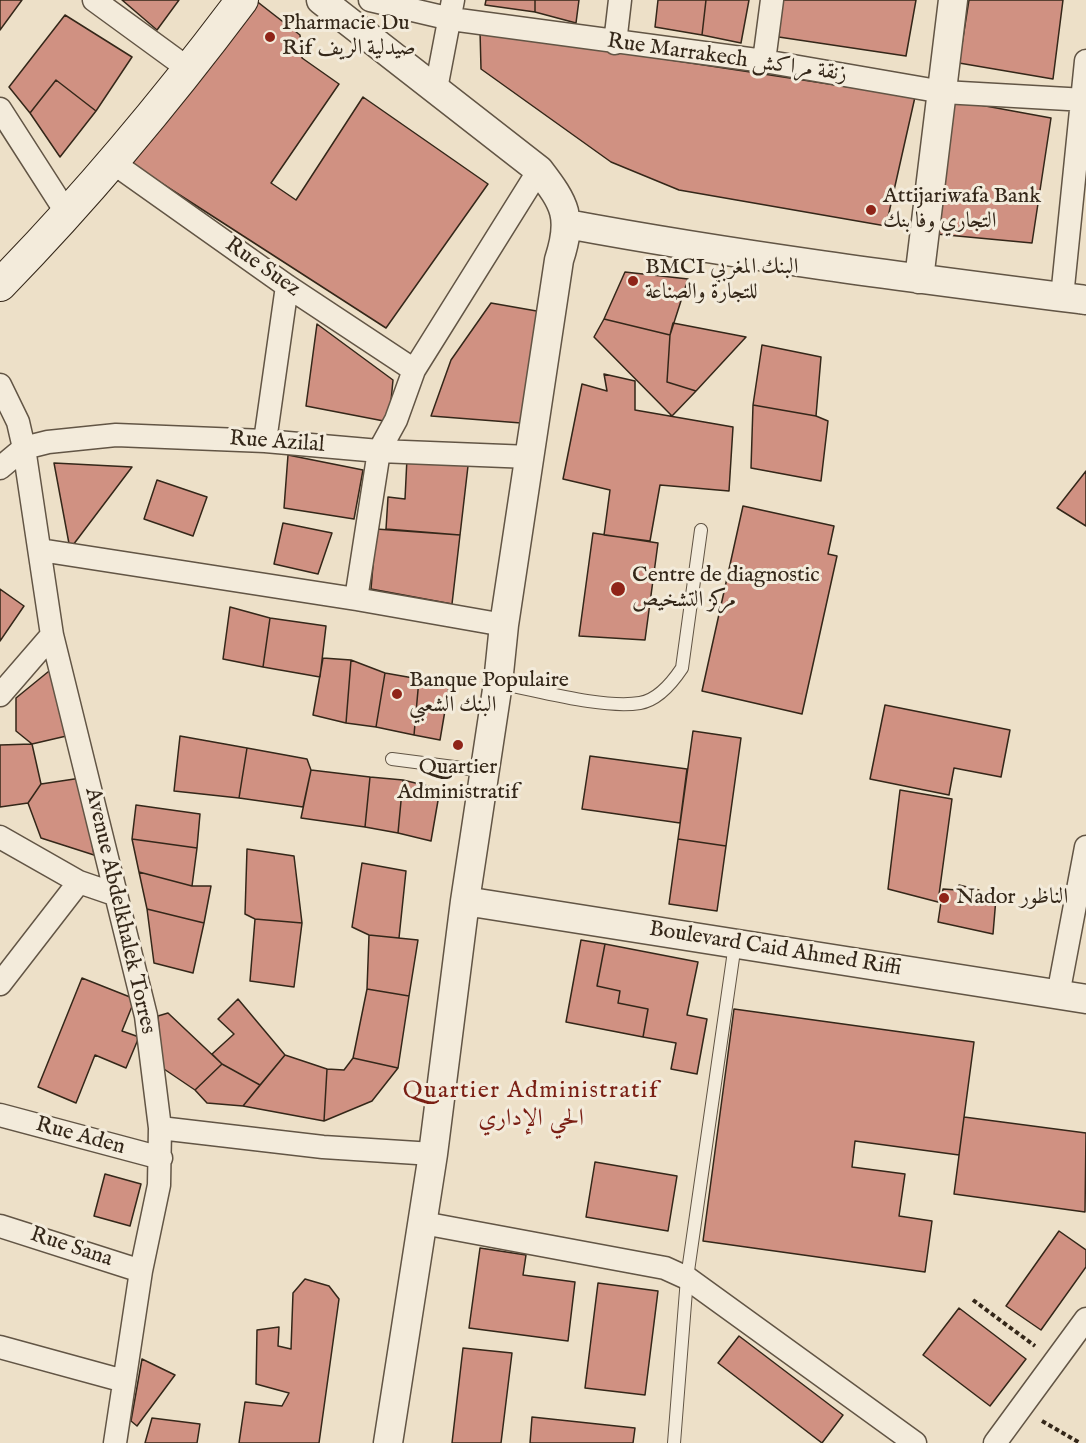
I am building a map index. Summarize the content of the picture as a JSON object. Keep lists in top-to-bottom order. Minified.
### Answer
{"streets":{"street":["Rue Marrakech زنقة مراكش","Rue Suez","Rue Azilal","Avenue Abdelkhalek Torres","Boulevard Caid Ahmed Riffi","Rue Aden","Rue Sana"]},"crossings":[["Rue Azilal","Avenue Abdelkhalek Torres"],["Avenue Abdelkhalek Torres","Rue Aden"],["Avenue Abdelkhalek Torres","Rue Sana"]],"districts":["Quartier Administratif الحي الإداري"],"places":["Pharmacie Du Rif صيدلية الريف","Attijariwafa Bank التجاري وفا بنك","BMCI البنك المغربي للتجارة والصناعة","Centre de diagnostic مركز التشخيص","Banque Populaire البنك الشعبي","Quartier Administratif","Nador الناظور"]}
